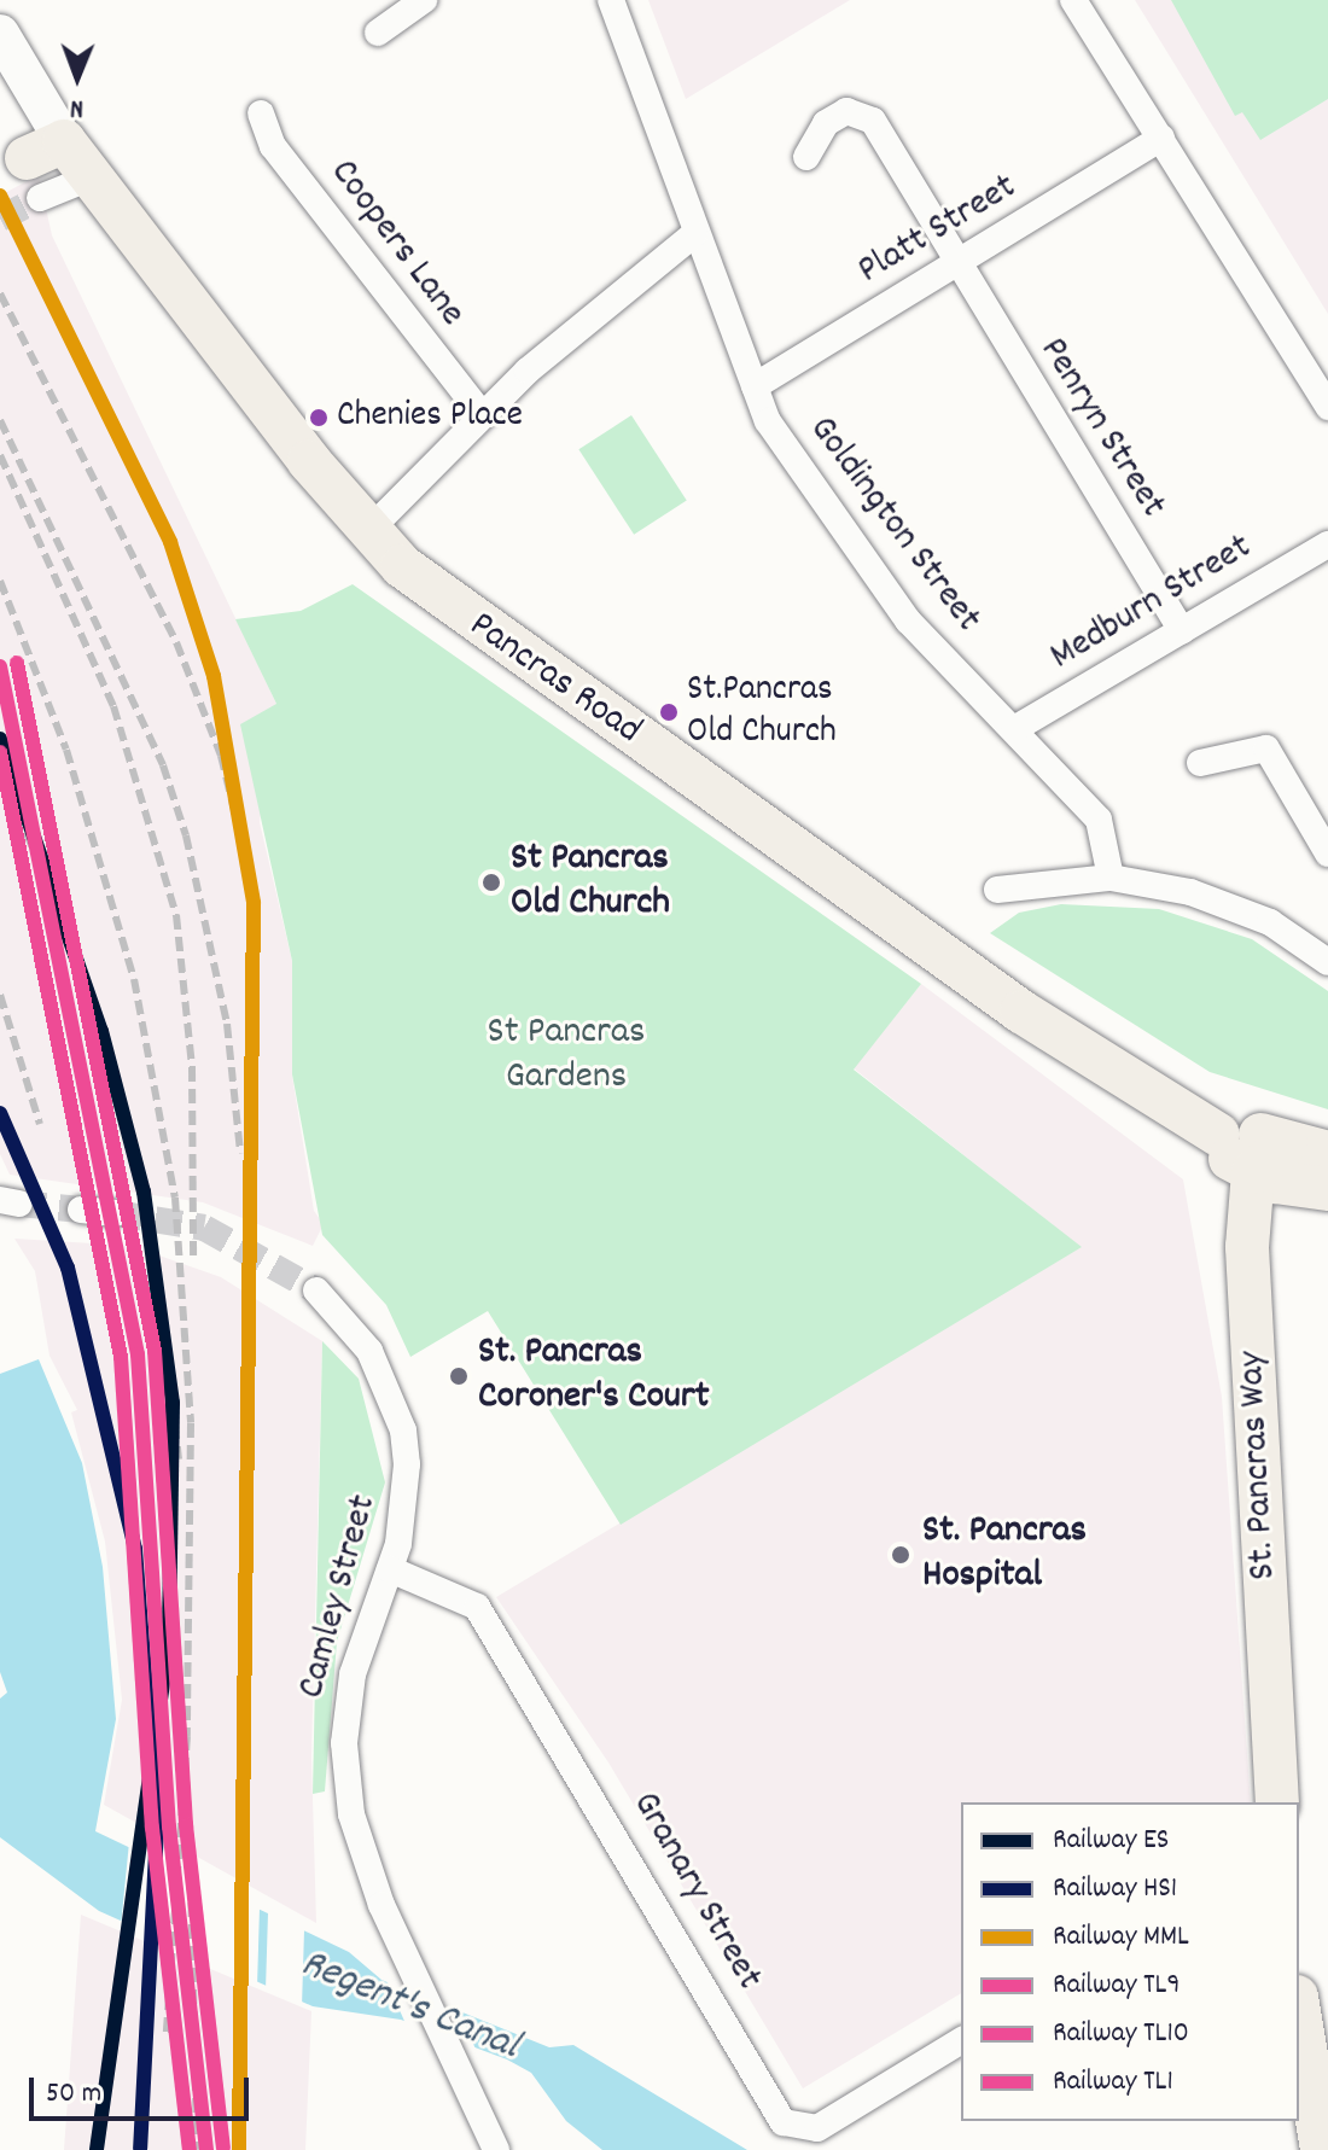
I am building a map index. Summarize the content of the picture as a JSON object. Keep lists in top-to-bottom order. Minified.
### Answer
{"streets":{"main road":["Pancras Road","St. Pancras Way"],"street":["Platt Street","Coopers Lane","Penryn Street","Goldington Street","Medburn Street","Camley Street","Granary Street"]},"crossings":[["Platt Street","Penryn Street"],["Platt Street","Goldington Street"],["Penryn Street","Medburn Street"],["Goldington Street","Medburn Street"],["Camley Street","Granary Street"]],"water":["Regent's Canal"],"parks":["St Pancras Gardens"],"places":["Chenies Place","St.Pancras Old Church","St Pancras Old Church","St. Pancras Coroner's Court","St. Pancras Hospital"],"lines":["rail line MML","rail line TL1","rail line TL9","rail line ES","rail line TL10","rail line HS1"],"legend":["Railway ES","Railway HS1","Railway MML","Railway TL9","Railway TL10","Railway TL1"],"scale_bar":"50 m","north":"bottom"}
